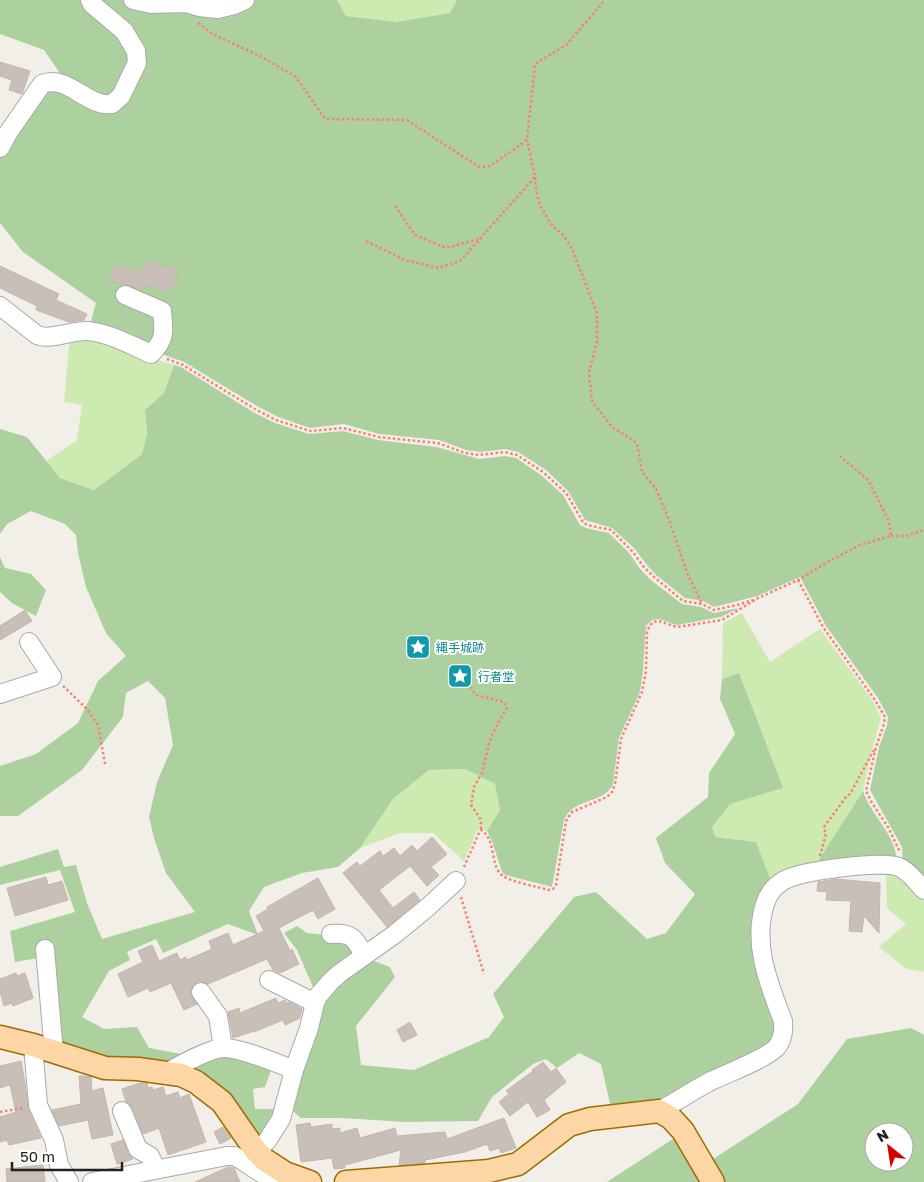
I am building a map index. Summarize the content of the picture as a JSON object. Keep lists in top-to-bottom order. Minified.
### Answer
{"places":{"place":["縄手城跡","行者堂"]},"scale_bar":"50 m","north":"top left"}
